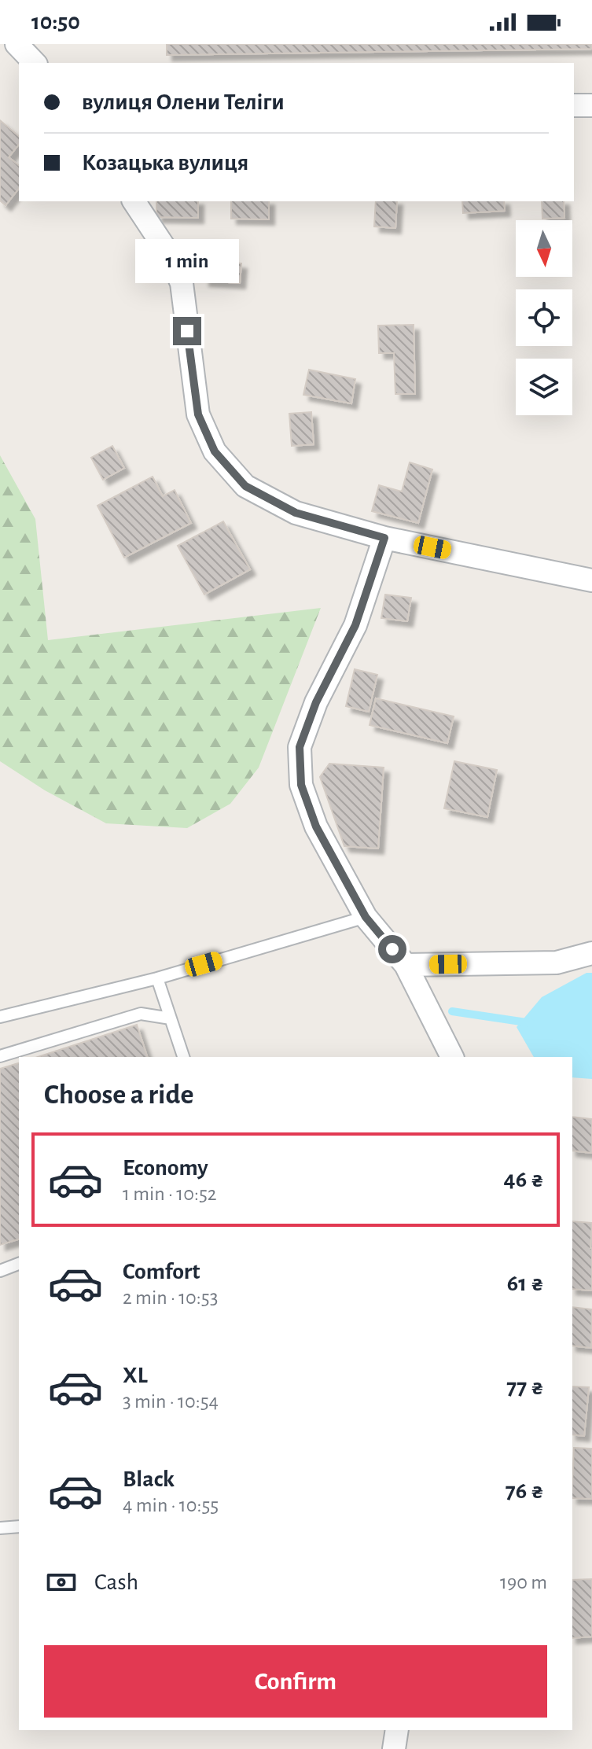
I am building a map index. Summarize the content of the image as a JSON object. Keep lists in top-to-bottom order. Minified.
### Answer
{"north":"bottom","page":{"status":"10:50","banner":["вулиця Олени Теліги","Козацька вулиця"],"bubble":"1 min","heading":"Choose a ride","list":[{"name":"Economy","note":"1 min · 10:52","value":"46 ₴"},{"name":"Comfort","note":"2 min · 10:53","value":"61 ₴"},{"name":"XL","note":"3 min · 10:54","value":"77 ₴"},{"name":"Black","note":"4 min · 10:55","value":"76 ₴"}],"pay":["Cash","190 m"],"buttons":"Confirm"}}
